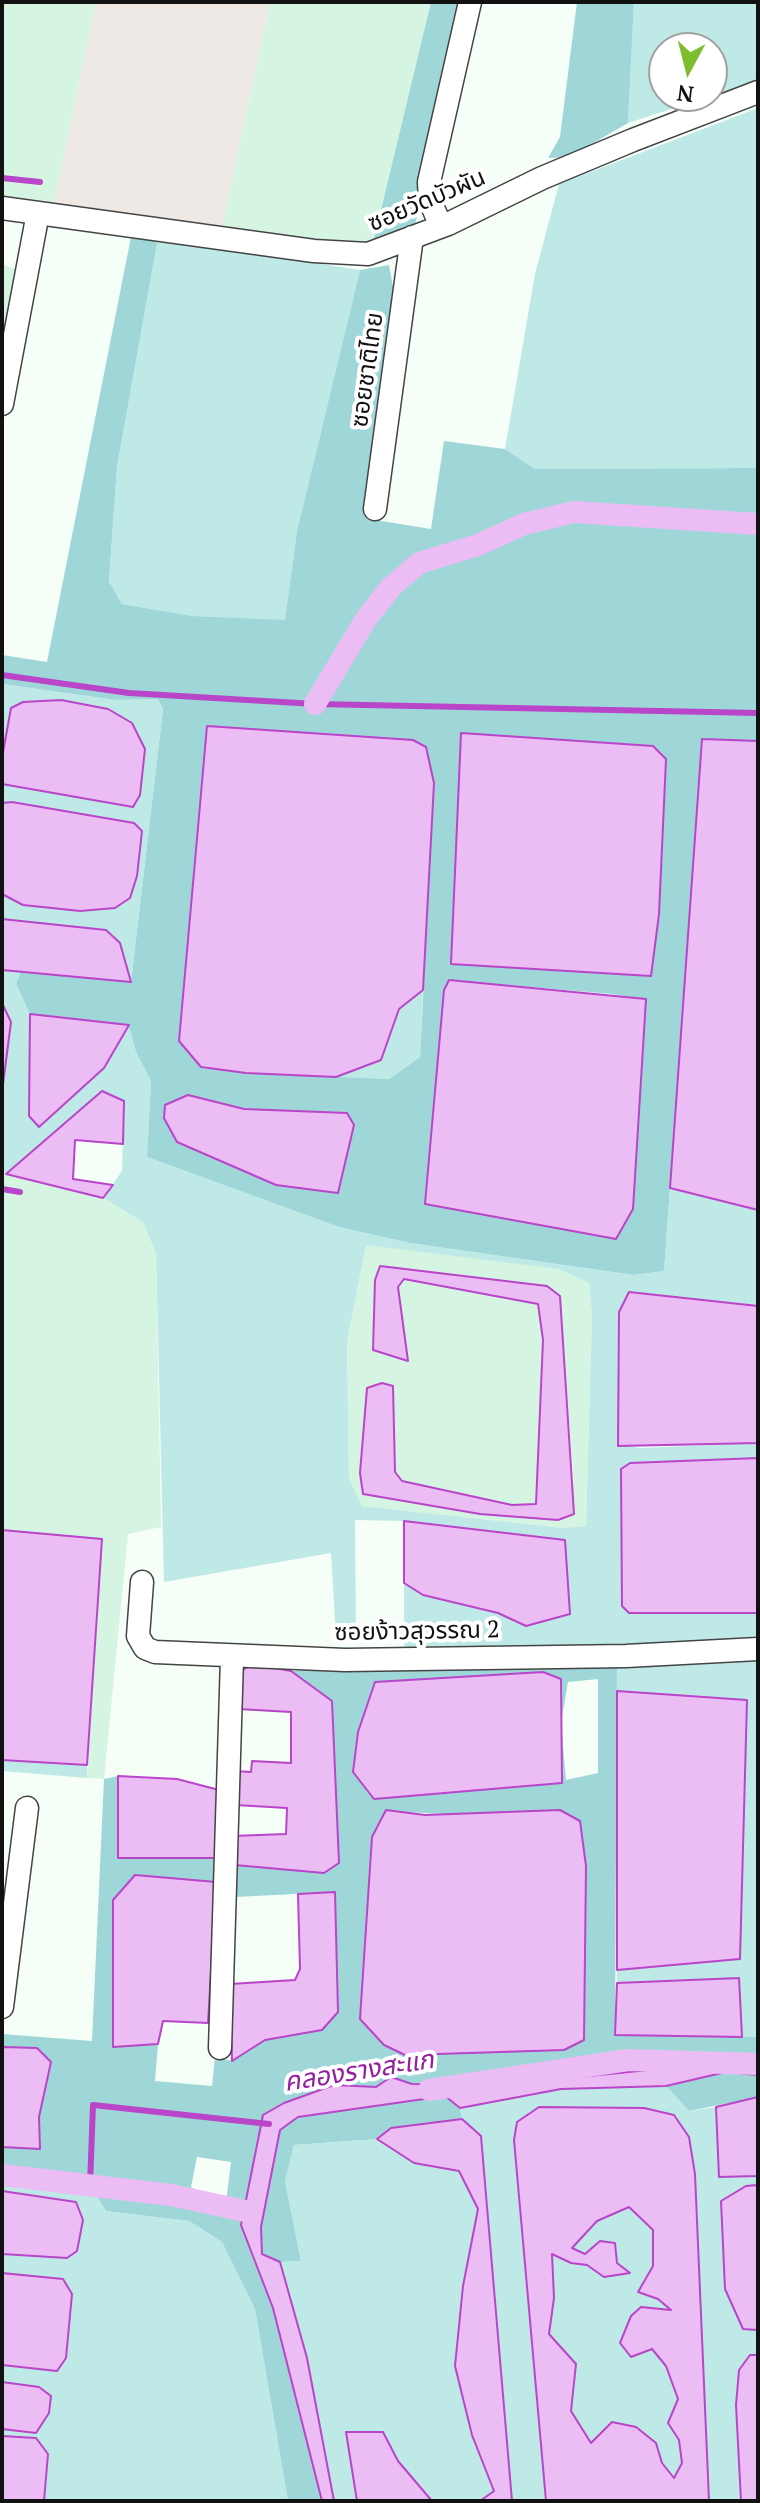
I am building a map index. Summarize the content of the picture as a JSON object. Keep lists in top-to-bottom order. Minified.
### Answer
{"streets":{"street":["ซอยวัดบัวผัน","ซอยชาติไทย","ซอยง้าวสุวรรณ 2"]},"crossings":[["ซอยวัดบัวผัน","ซอยชาติไทย"]],"water":["คลองรางสะแก"],"north":"bottom"}
